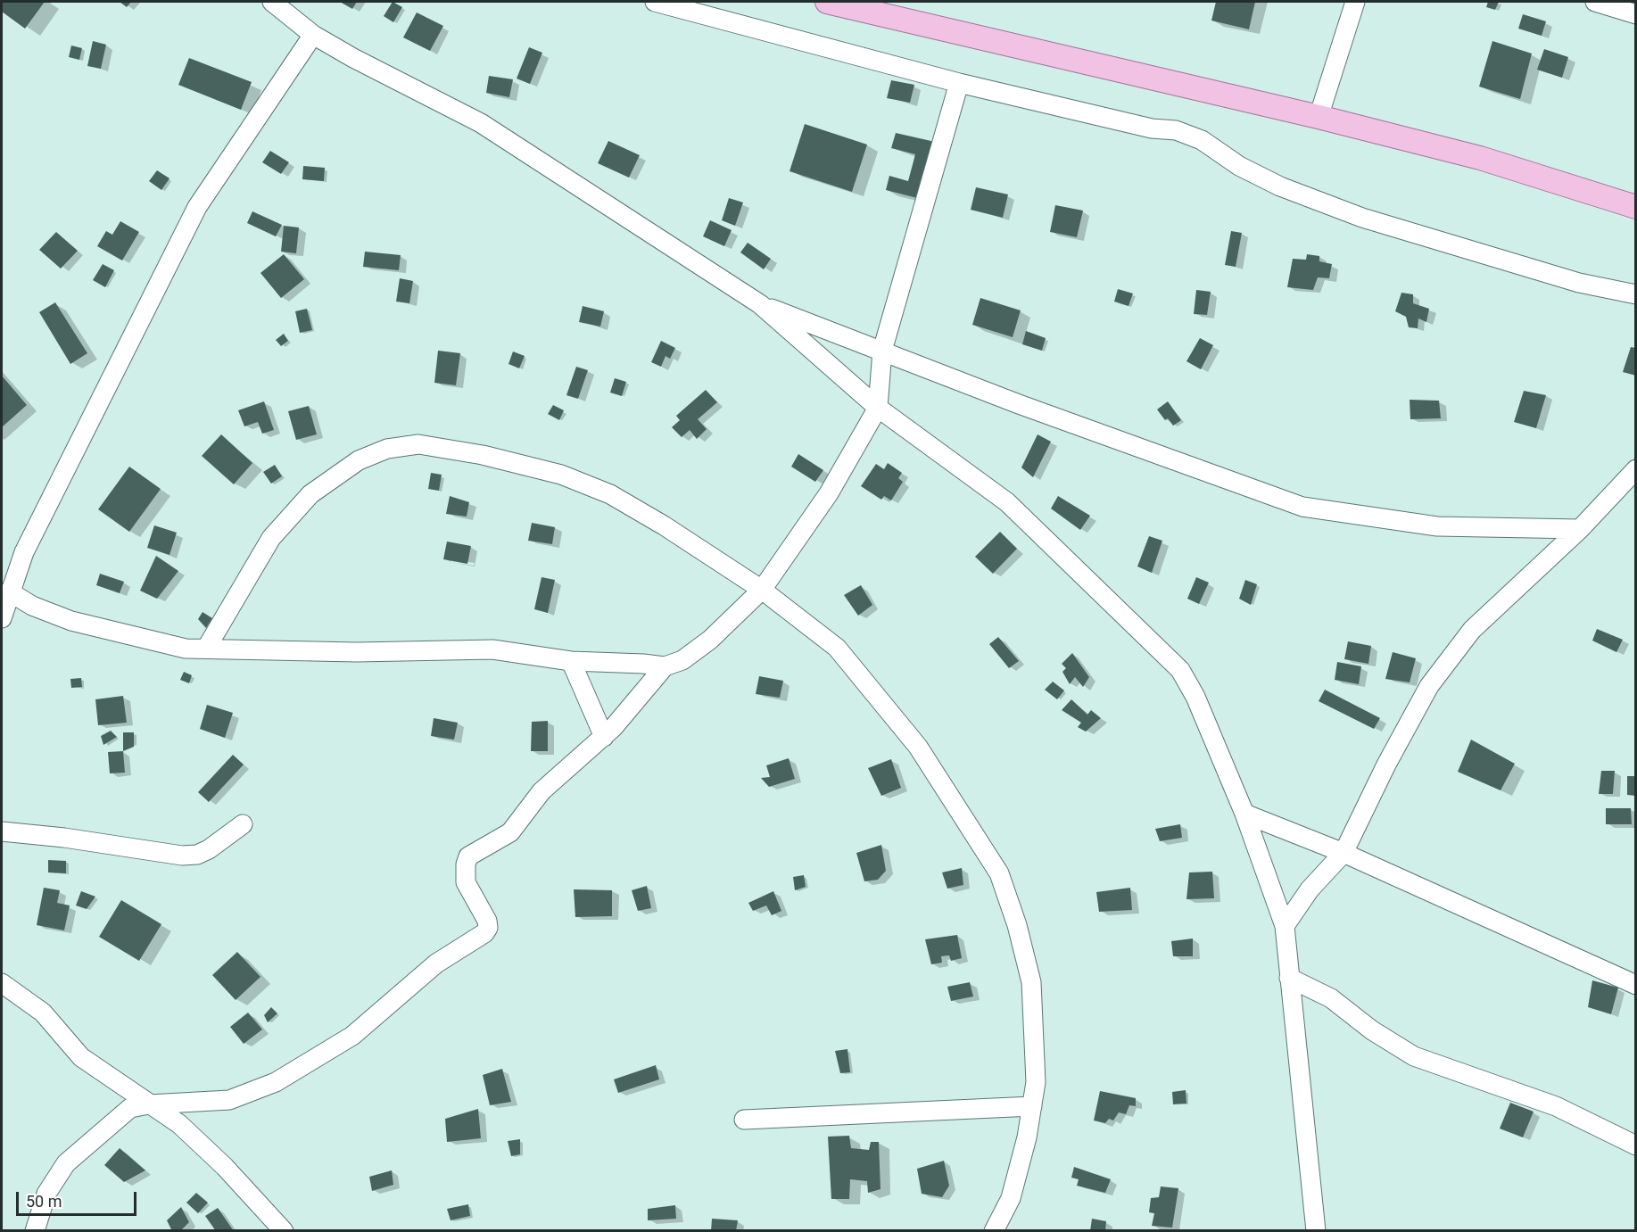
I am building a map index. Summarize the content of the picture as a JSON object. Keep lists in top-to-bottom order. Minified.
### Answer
{"scale_bar":"50 m"}
